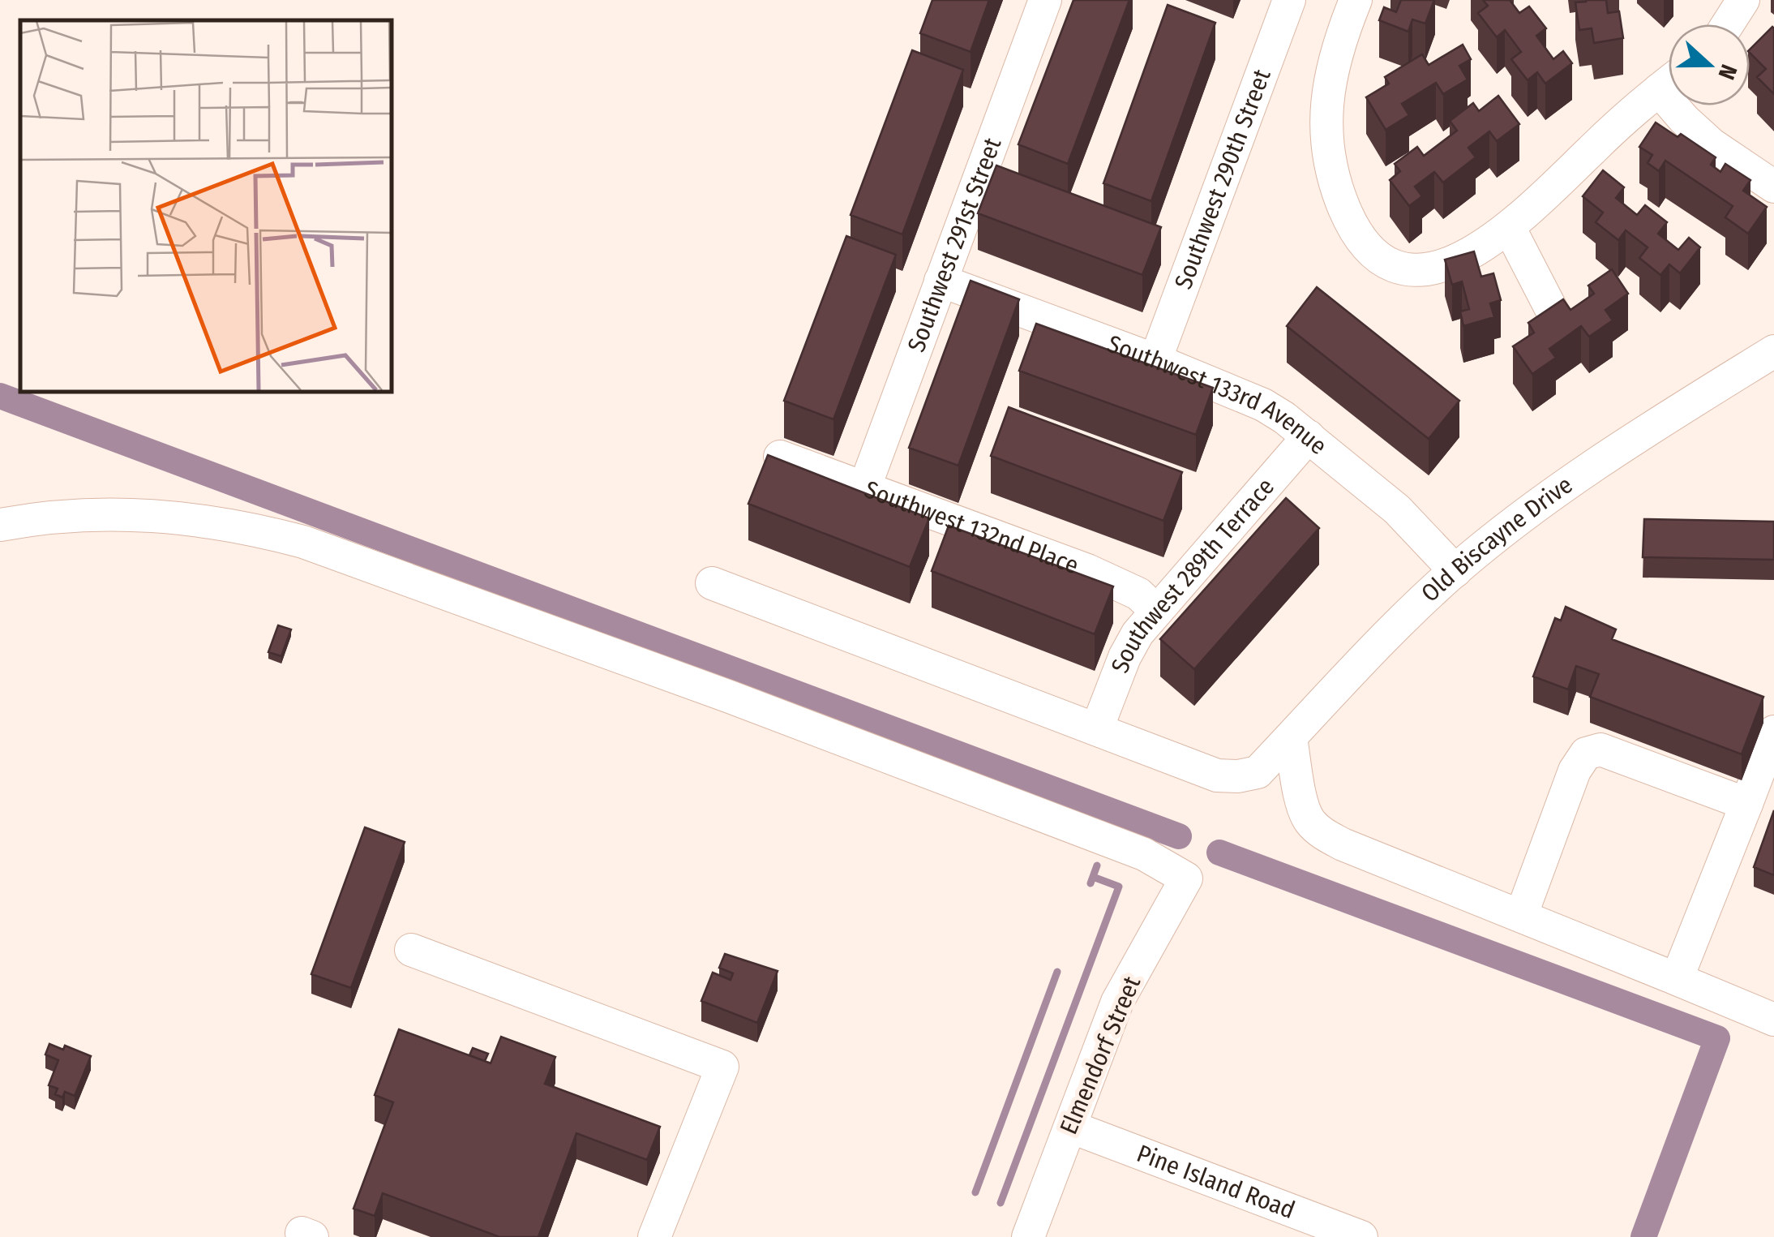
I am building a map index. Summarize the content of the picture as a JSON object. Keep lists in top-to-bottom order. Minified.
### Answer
{"streets":{"street":["Southwest 290th Street","Southwest 291st Street","Southwest 133rd Avenue","Southwest 132nd Place","Old Biscayne Drive","Southwest 289th Terrace","Elmendorf Street","Pine Island Road"]},"crossings":[["Southwest 290th Street","Southwest 133rd Avenue"],["Southwest 291st Street","Southwest 133rd Avenue"],["Southwest 291st Street","Southwest 132nd Place"],["Southwest 133rd Avenue","Old Biscayne Drive"],["Southwest 133rd Avenue","Southwest 289th Terrace"],["Southwest 132nd Place","Southwest 289th Terrace"],["Old Biscayne Drive","Southwest 289th Terrace"],["Elmendorf Street","Pine Island Road"]],"north":"right"}
